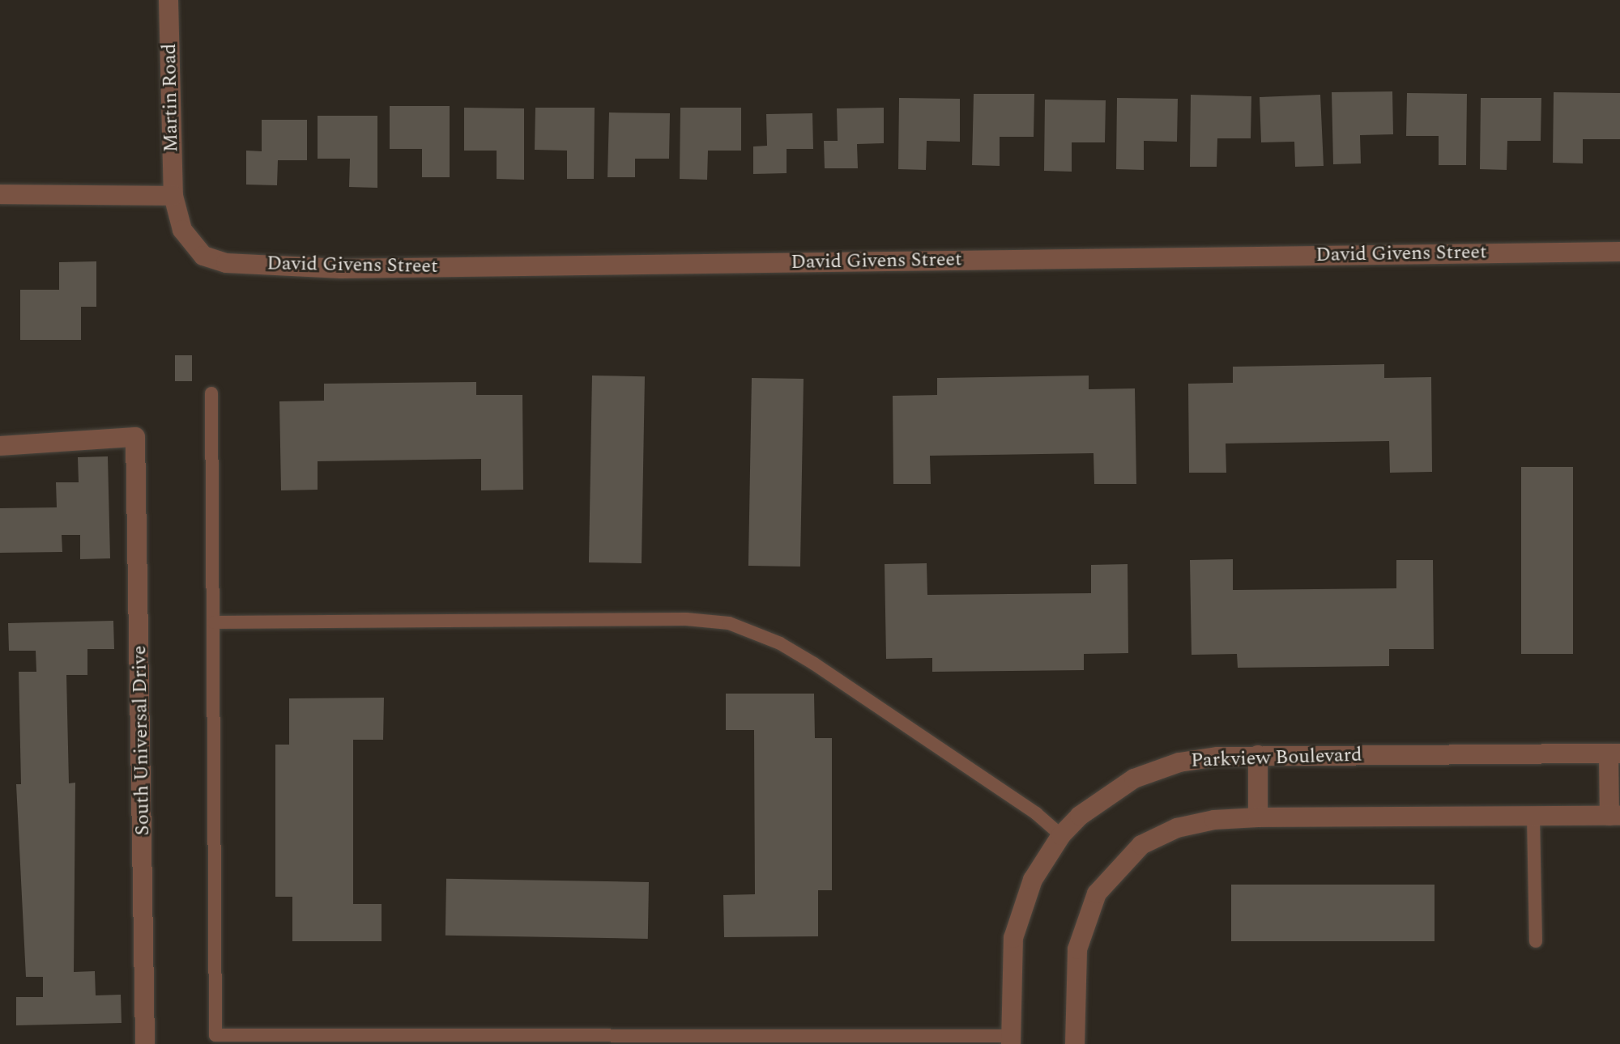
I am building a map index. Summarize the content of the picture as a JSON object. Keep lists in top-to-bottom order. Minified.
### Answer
{"streets":{"street":["Martin Road","David Givens Street","South Universal Drive","Parkview Boulevard"]},"crossings":[["Martin Road","David Givens Street"]]}
